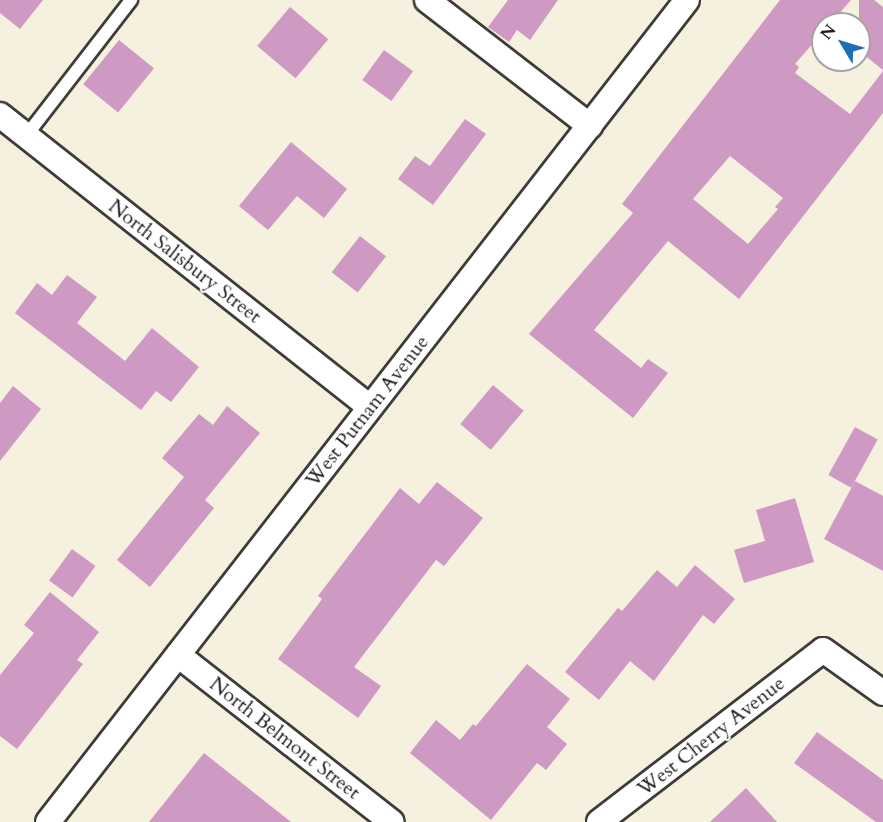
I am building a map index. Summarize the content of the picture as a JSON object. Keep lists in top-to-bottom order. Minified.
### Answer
{"streets":{"street":["North Salisbury Street","West Putnam Avenue","West Cherry Avenue","North Belmont Street"]},"crossings":[["North Salisbury Street","West Putnam Avenue"],["West Putnam Avenue","North Belmont Street"]],"north":"top left"}
